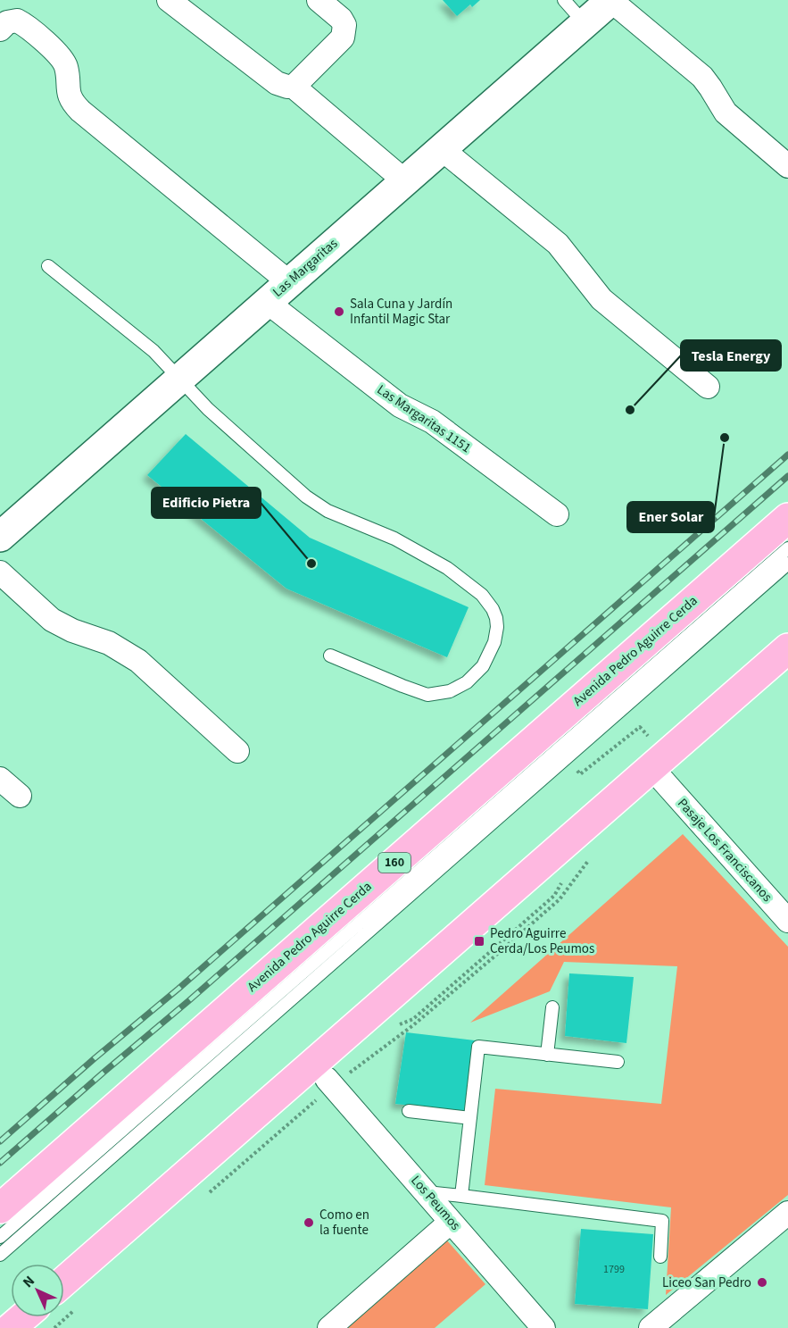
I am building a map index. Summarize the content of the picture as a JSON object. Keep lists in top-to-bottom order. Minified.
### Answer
{"streets":{"highway":["Avenida Pedro Aguirre Cerda","160"],"street":["Las Margaritas","Las Margaritas 1151","Pasaje Los Franciscanos","Los Peumos"]},"crossings":[["Las Margaritas","Las Margaritas 1151"]],"places":{"other":["Sala Cuna y Jardín Infantil Magic Star","Tesla Energy","Ener Solar","Edificio Pietra","Como en la fuente","Liceo San Pedro"],"transit":["Pedro Aguirre Cerda/Los Peumos"]},"house_numbers":["1799"],"north":"top left"}
